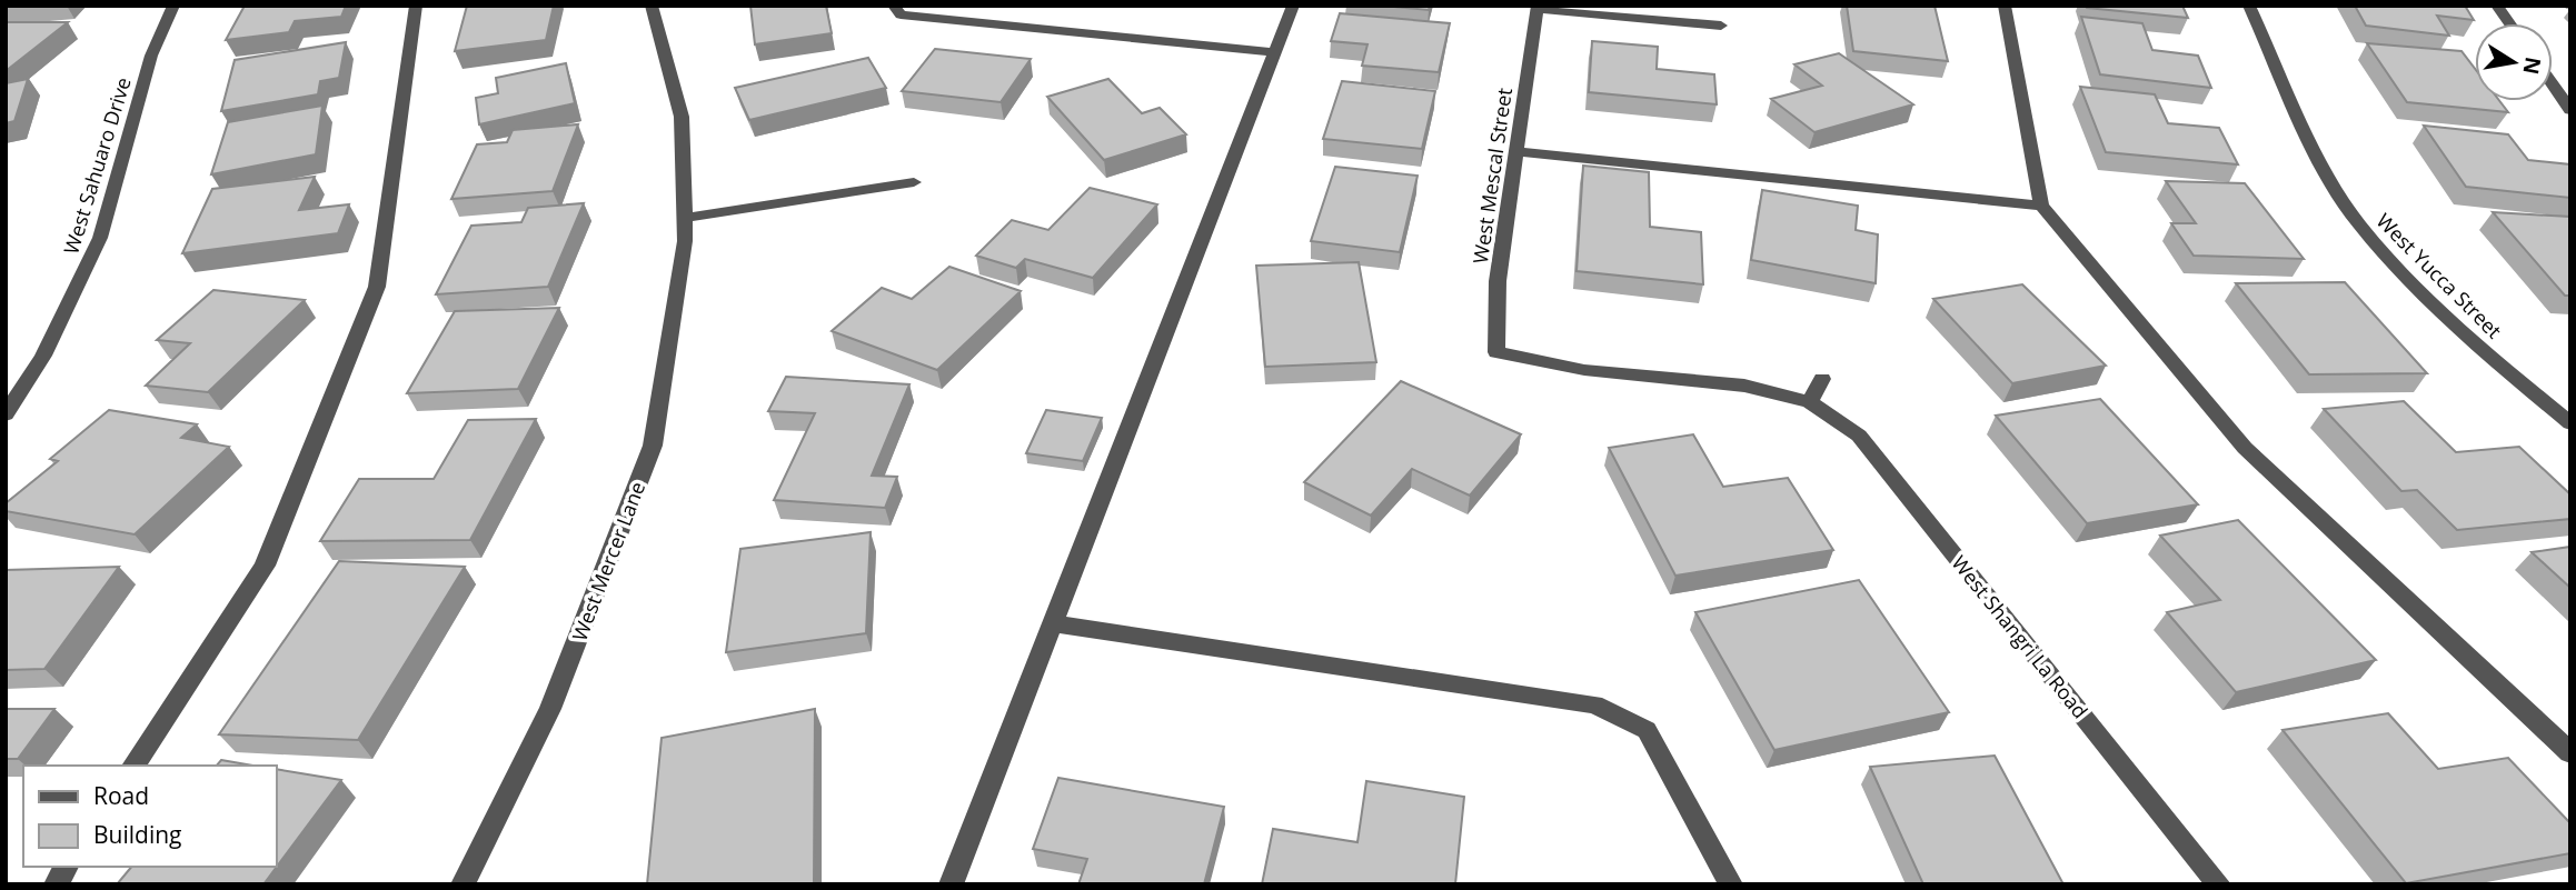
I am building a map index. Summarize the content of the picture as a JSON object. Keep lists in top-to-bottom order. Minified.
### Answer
{"streets":{"street":["West Sahuaro Drive","West Mescal Street","West Yucca Street","West Mercer Lane","West Shangri La Road"]},"crossings":[["West Mescal Street","West Shangri La Road"]],"legend":["Road","Building"],"north":"right"}
